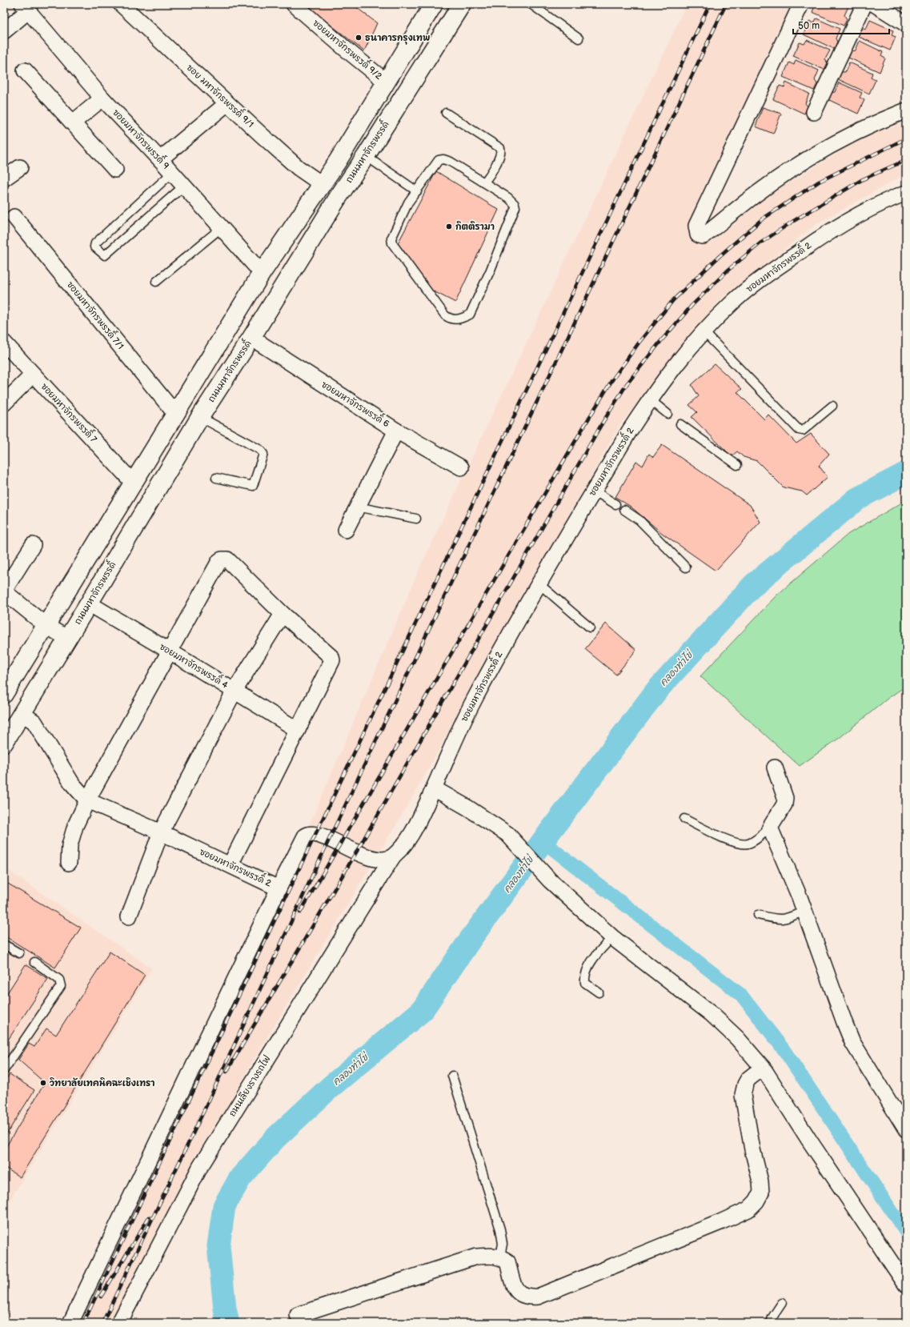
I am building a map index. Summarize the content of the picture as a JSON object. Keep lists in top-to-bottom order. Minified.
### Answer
{"streets":{"main road":["ถนนมหาจักรพรรดิ์"],"street":["ซอยมหาจักรพรรดิ์ 9/2","ซอย มหาจักรพรรดิ์ 9/1","ซอยมหาจักรพรรดิ์ 9","ซอยมหาจักรพรรดิ์ 2","ซอยมหาจักรพรรดิ์ 7/1","ซอยมหาจักรพรรดิ์ 6","ซอยมหาจักรพรรดิ์ 7","ซอยมหาจักรพรรดิ์ 4","ถนนเลียงรางรถไฟ"]},"crossings":[["ถนนมหาจักรพรรดิ์","ซอยมหาจักรพรรดิ์ 2"],["ถนนมหาจักรพรรดิ์","ซอยมหาจักรพรรดิ์ 6"],["ถนนมหาจักรพรรดิ์","ซอยมหาจักรพรรดิ์ 4"],["ซอยมหาจักรพรรดิ์ 2","ถนนเลียงรางรถไฟ"]],"water":["คลองท่าไข่"],"places":["ธนาคารกรุงเทพ","กิตติรามา","วิทยาลัยเทคนิคฉะเชิงเทรา"],"scale_bar":"50 m"}
